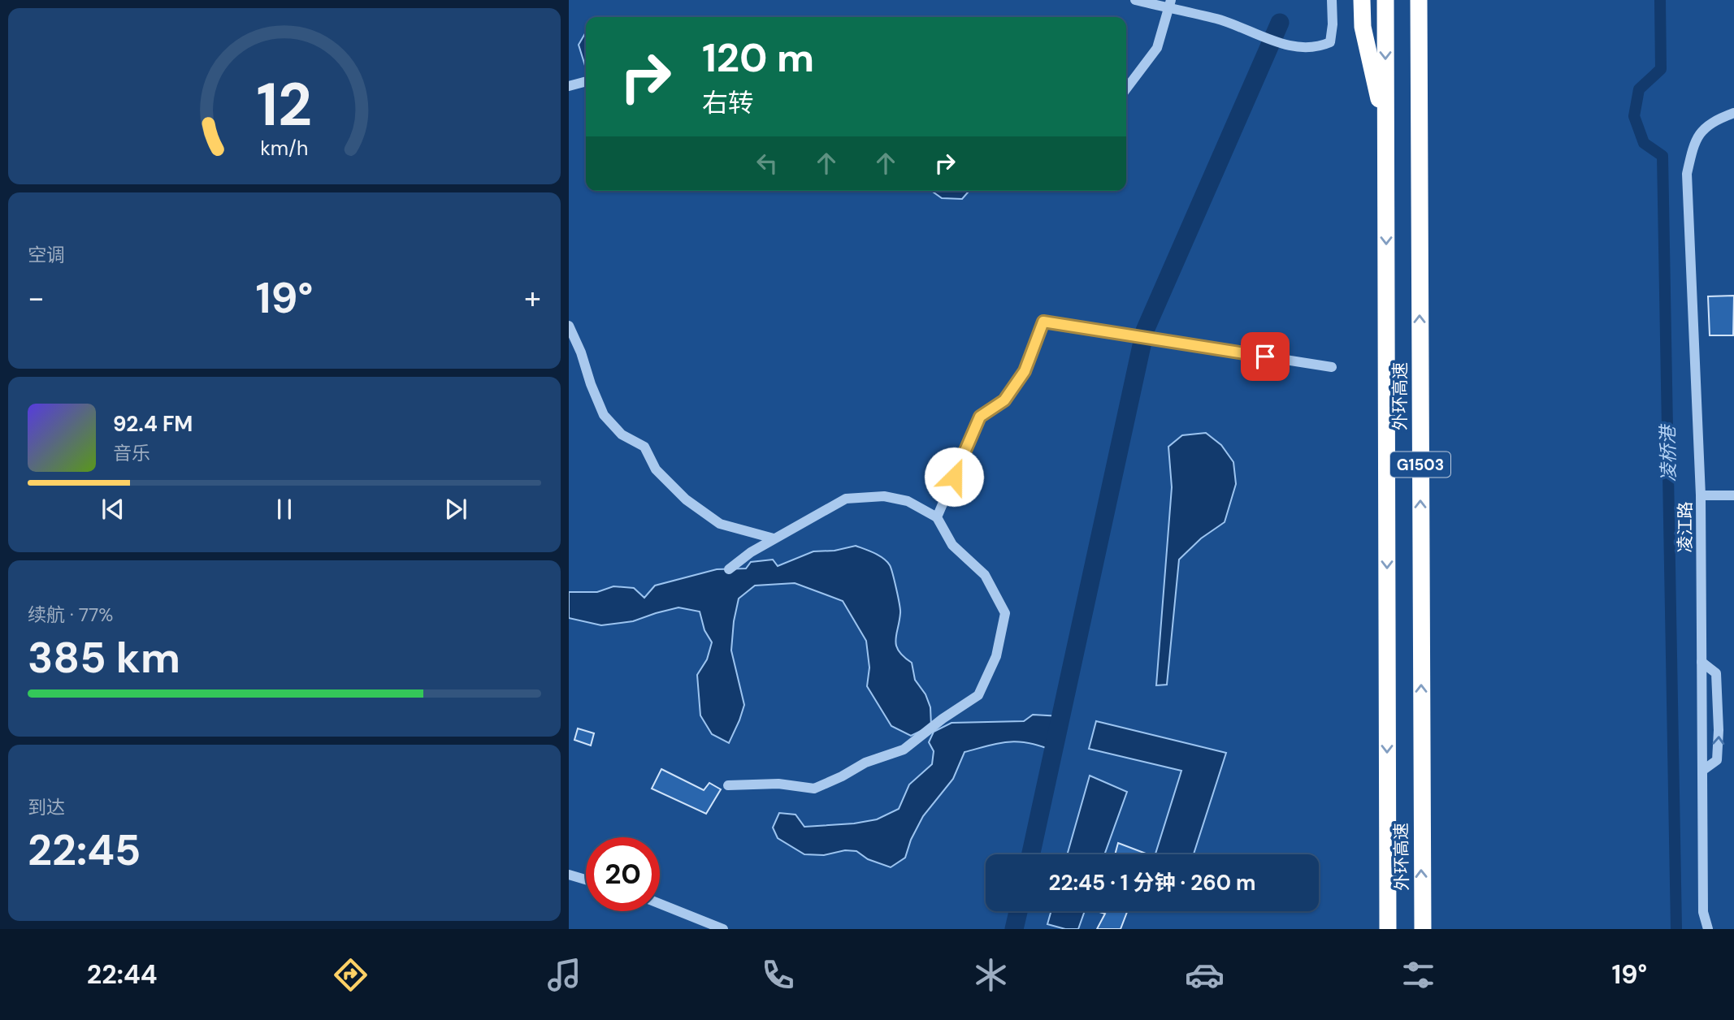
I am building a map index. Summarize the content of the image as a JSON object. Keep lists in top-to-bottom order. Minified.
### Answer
{"streets":{"highway":["外环高速","G1503"],"street":["凌江路"]},"water":["凌桥港"],"page":{"turn":["120 m","右转"],"tile":["空调",["续航 · 77%","385 km"],["到达","22:45"]],"heat":["−","19°","+"],"song":["92.4 FM","音乐"],"limit":"20","trip":"22:45 · 1 分钟 · 260 m","tabs":["22:44","19°"],"gauge":["12","km/h"]}}
